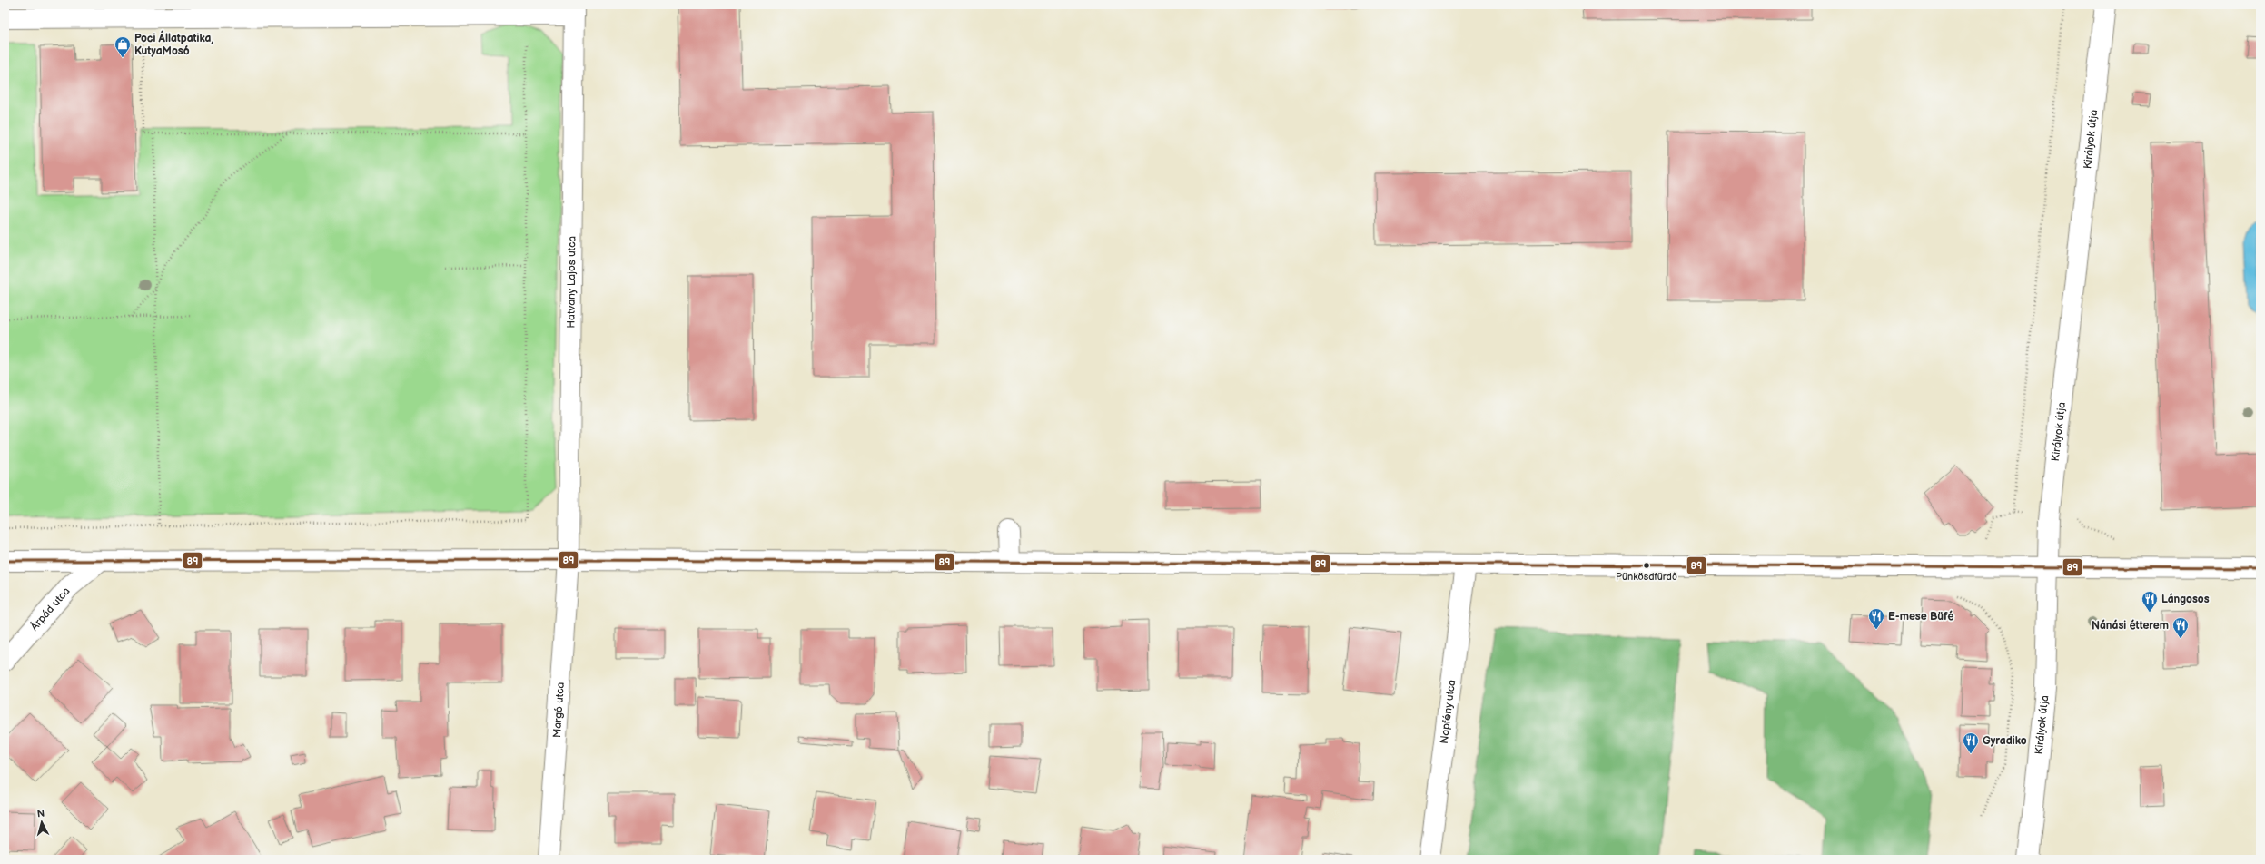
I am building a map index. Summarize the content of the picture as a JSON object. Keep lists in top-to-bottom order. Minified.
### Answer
{"streets":{"street":["Királyok útja","Hatvany Lajos utca","Árpád utca","Margó utca","Napfény utca"]},"crossings":[["Hatvany Lajos utca","Margó utca"]],"places":{"shop":["Poci Állatpatika, KutyaMosó"],"other":["Pünkösdfürdő"],"restaurant":["Lángosos","E-mese Büfé","Nánási étterem","Gyradiko"]},"lines":["transit line 89"],"north":"top"}
